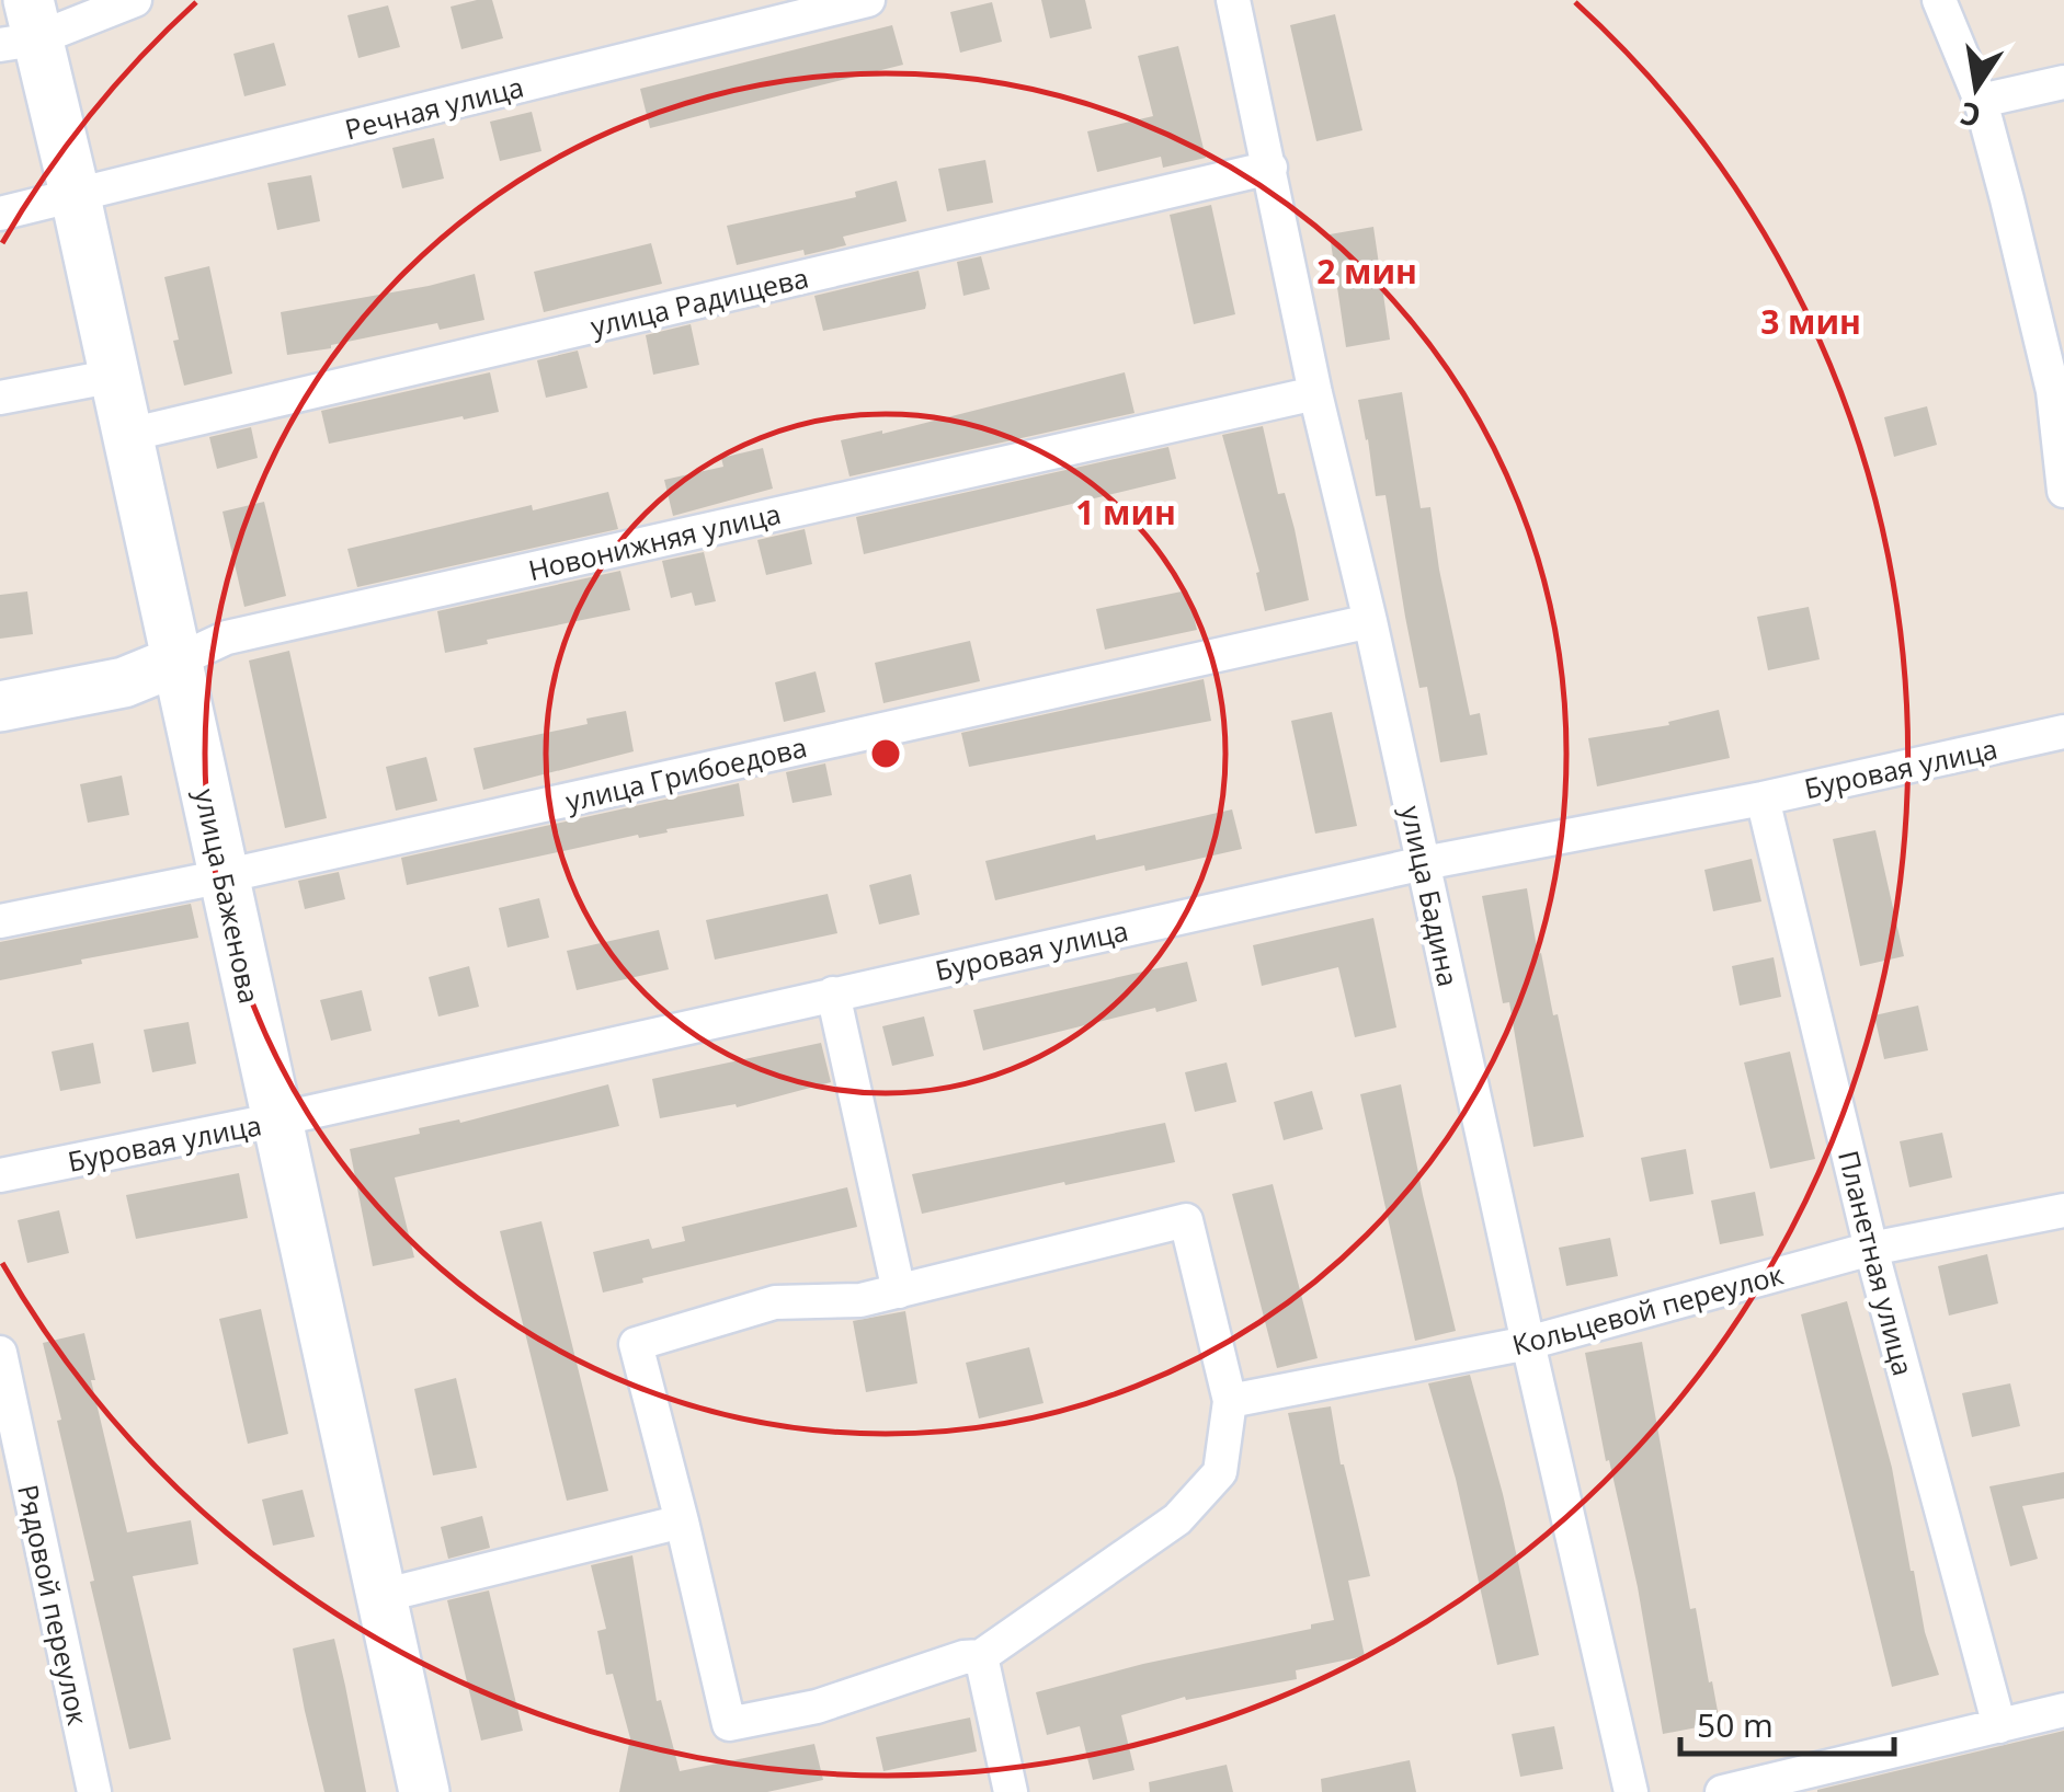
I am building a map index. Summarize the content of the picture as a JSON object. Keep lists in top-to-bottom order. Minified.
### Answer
{"streets":{"main road":["Новонижняя улица","улица Баженова"],"street":["Речная улица","улица Радищева","Буровая улица","улица Грибоедова","улица Бадина","Планетная улица","Кольцевой переулок","Рядовой переулок"]},"crossings":[["Речная улица","улица Баженова"],["улица Радищева","улица Баженова"],["улица Радищева","улица Бадина"],["Новонижняя улица","улица Баженова"],["Новонижняя улица","улица Бадина"],["Буровая улица","улица Баженова"],["Буровая улица","улица Бадина"],["Буровая улица","Планетная улица"],["улица Грибоедова","улица Баженова"],["улица Грибоедова","улица Бадина"],["улица Бадина","Кольцевой переулок"],["Планетная улица","Кольцевой переулок"]],"scale_bar":"50 m","north":"bottom","rings":["2 мин","3 мин","1 мин"]}
